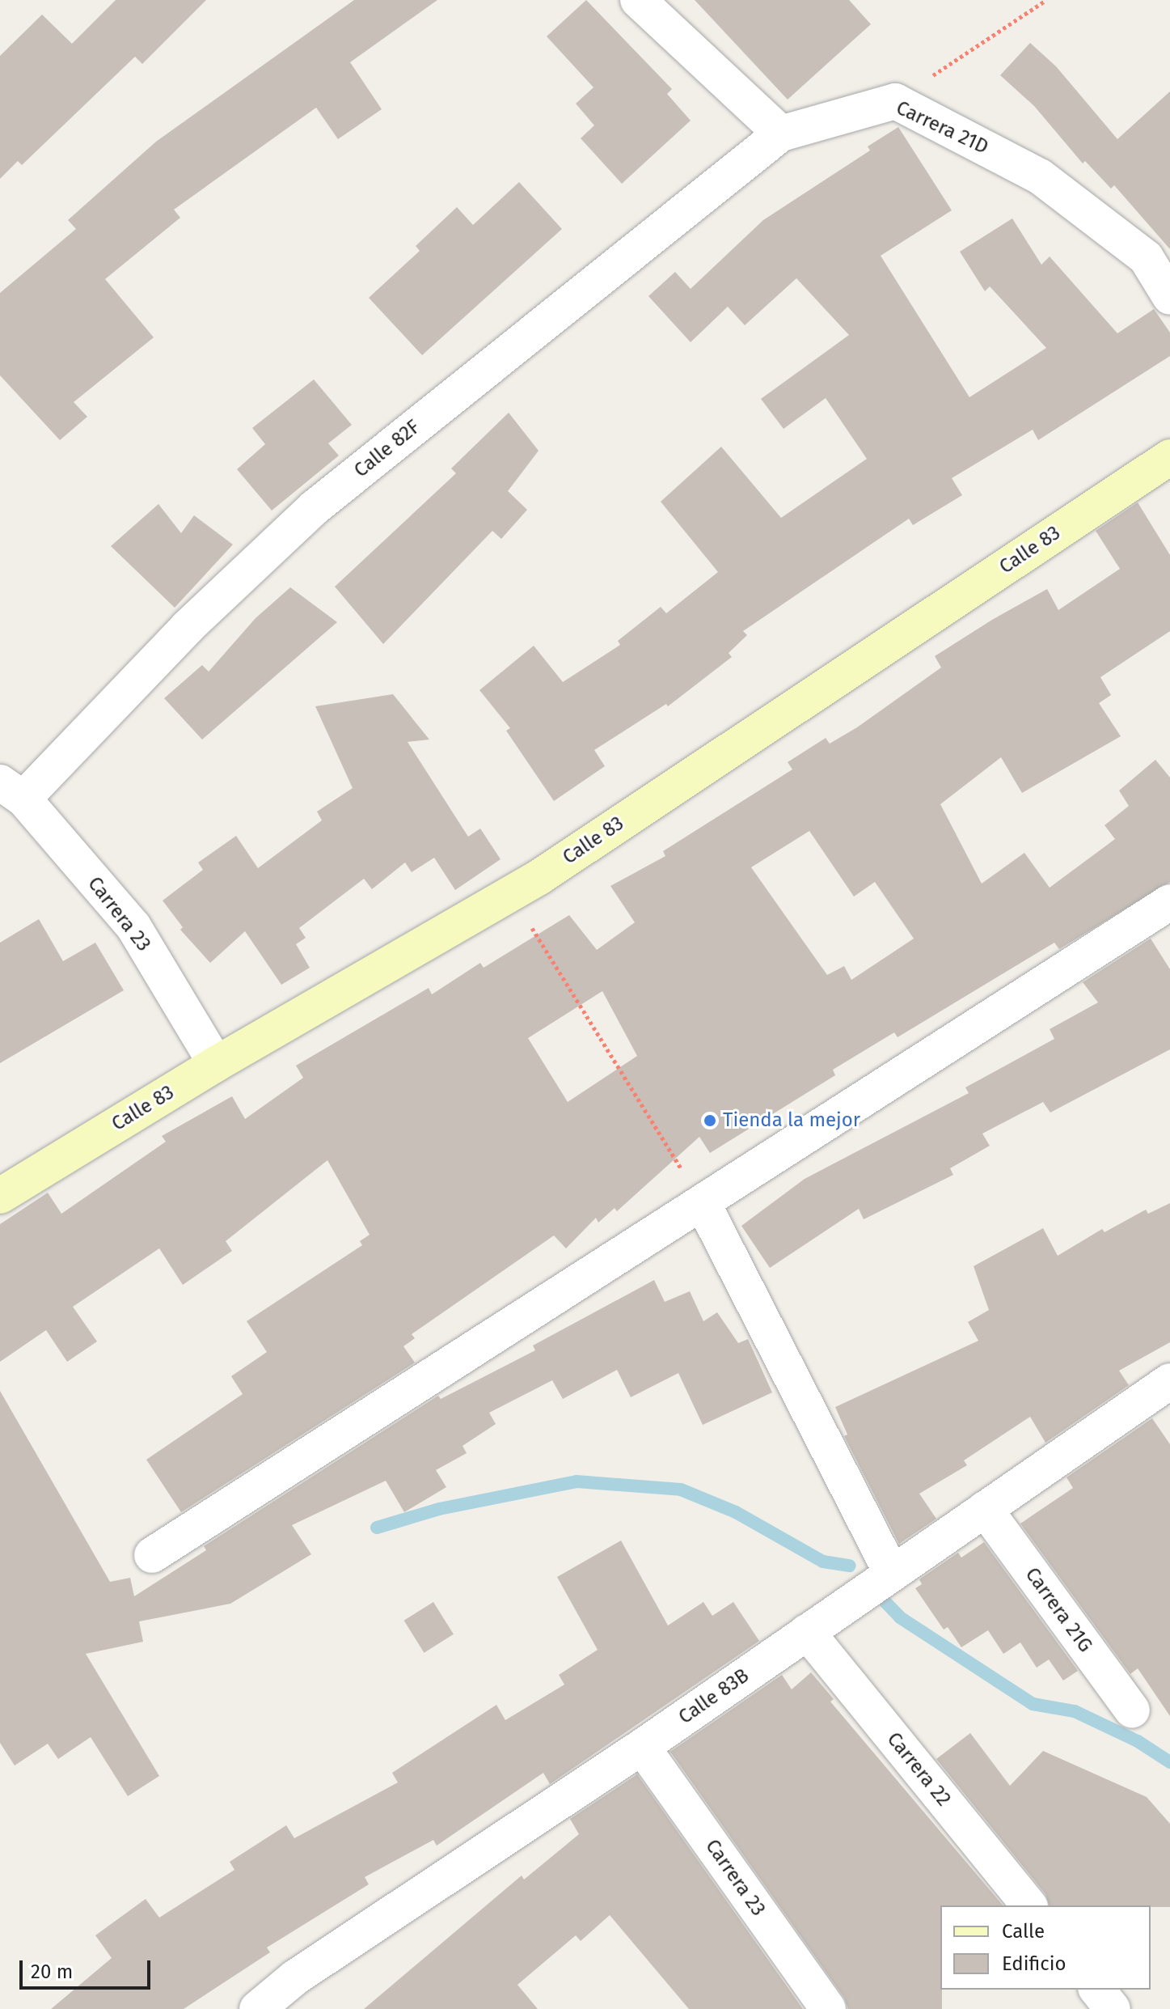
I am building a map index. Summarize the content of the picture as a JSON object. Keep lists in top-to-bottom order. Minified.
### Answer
{"streets":{"street":["Carrera 21D","Calle 82F","Calle 83","Carrera 23","Carrera 21G","Calle 83B","Carrera 22"]},"crossings":[["Carrera 21D","Calle 82F"],["Calle 82F","Carrera 23"],["Calle 83","Carrera 23"],["Carrera 23","Calle 83B"],["Carrera 21G","Calle 83B"],["Calle 83B","Carrera 22"]],"places":["Tienda la mejor"],"legend":["Calle","Edificio"],"scale_bar":"20 m"}
